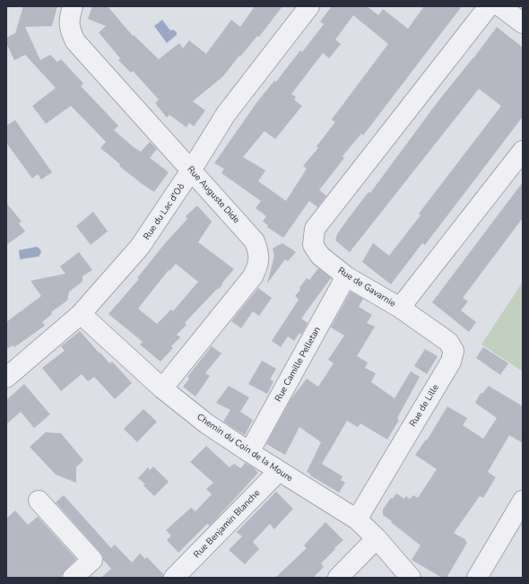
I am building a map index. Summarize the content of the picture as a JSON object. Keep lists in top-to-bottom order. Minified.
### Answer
{"streets":{"street":["Rue Auguste Dide","Rue du Lac d'Oô","Rue de Gavarnie","Rue Camille Pelletan","Rue de Lille","Chemin du Coin de la Moure","Rue Benjamin Blanche"]},"crossings":[["Rue Auguste Dide","Rue du Lac d'Oô"],["Rue Auguste Dide","Chemin du Coin de la Moure"],["Rue du Lac d'Oô","Chemin du Coin de la Moure"],["Rue de Gavarnie","Rue Camille Pelletan"],["Rue de Gavarnie","Rue de Lille"],["Rue Camille Pelletan","Chemin du Coin de la Moure"],["Rue de Lille","Chemin du Coin de la Moure"],["Chemin du Coin de la Moure","Rue Benjamin Blanche"]]}
